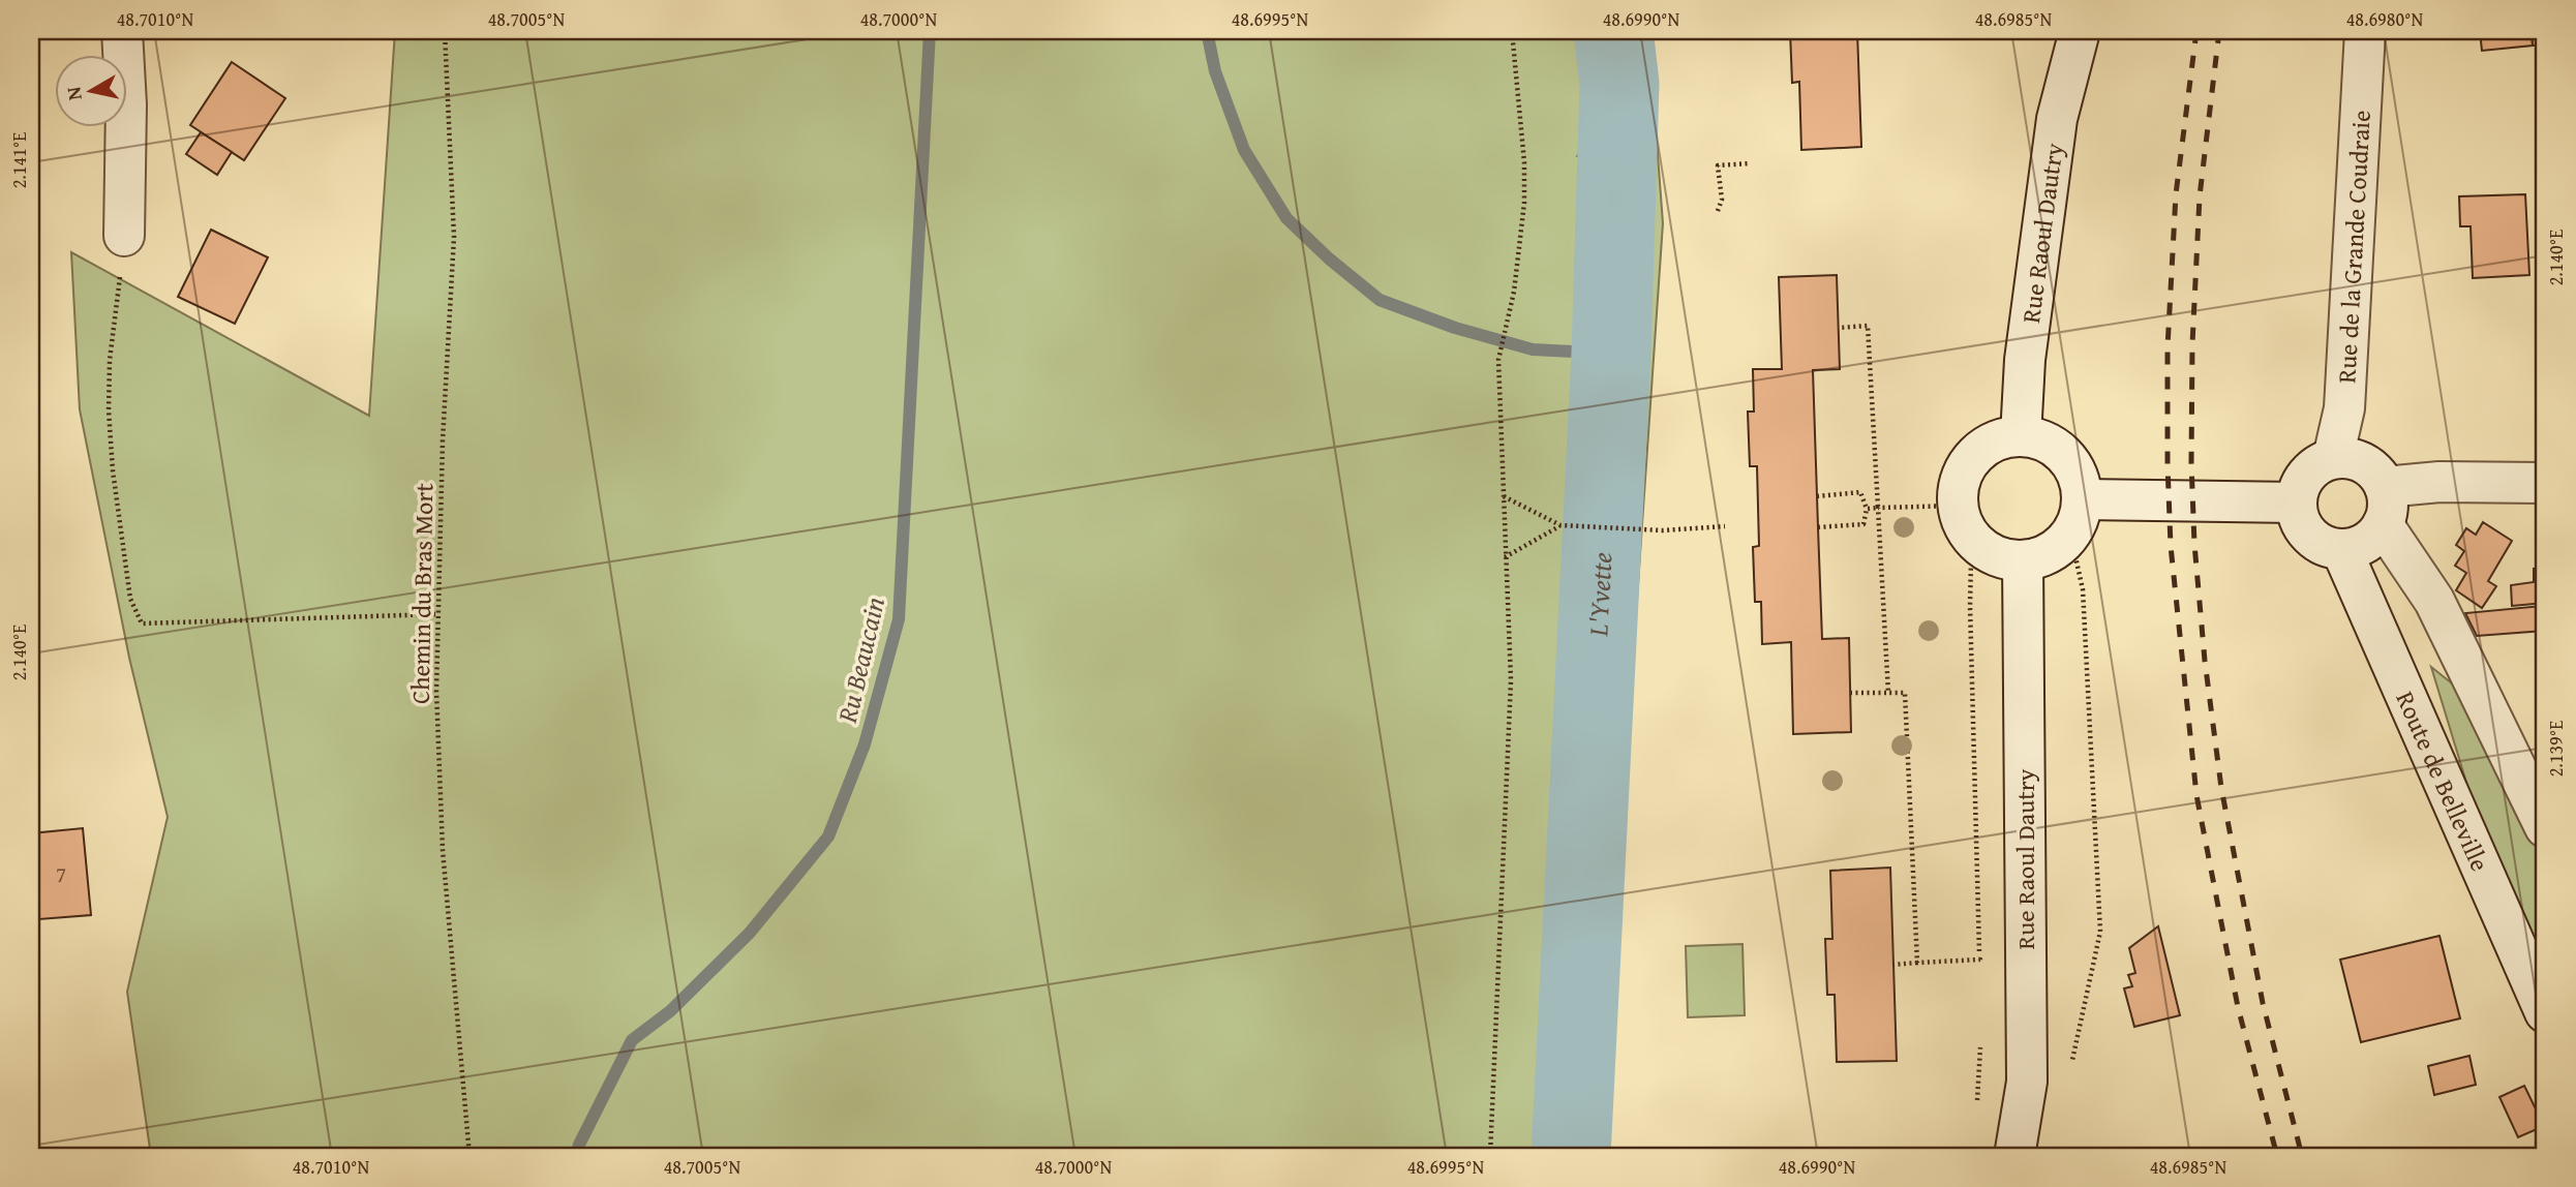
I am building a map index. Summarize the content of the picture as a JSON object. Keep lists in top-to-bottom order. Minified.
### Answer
{"streets":{"main road":["Rue Raoul Dautry","Rue de la Grande Coudraie","Route de Belleville"],"path":["Chemin du Bras Mort"]},"crossings":[["Rue de la Grande Coudraie","Route de Belleville"]],"water":["L'Yvette","Ru Beaucain"],"house_numbers":["7"],"north":"left","coordinates":["48.7010°N","48.7005°N","48.7000°N","48.6995°N","48.6990°N","48.6985°N","48.6980°N","2.141°E","2.140°E","2.139°E"]}
